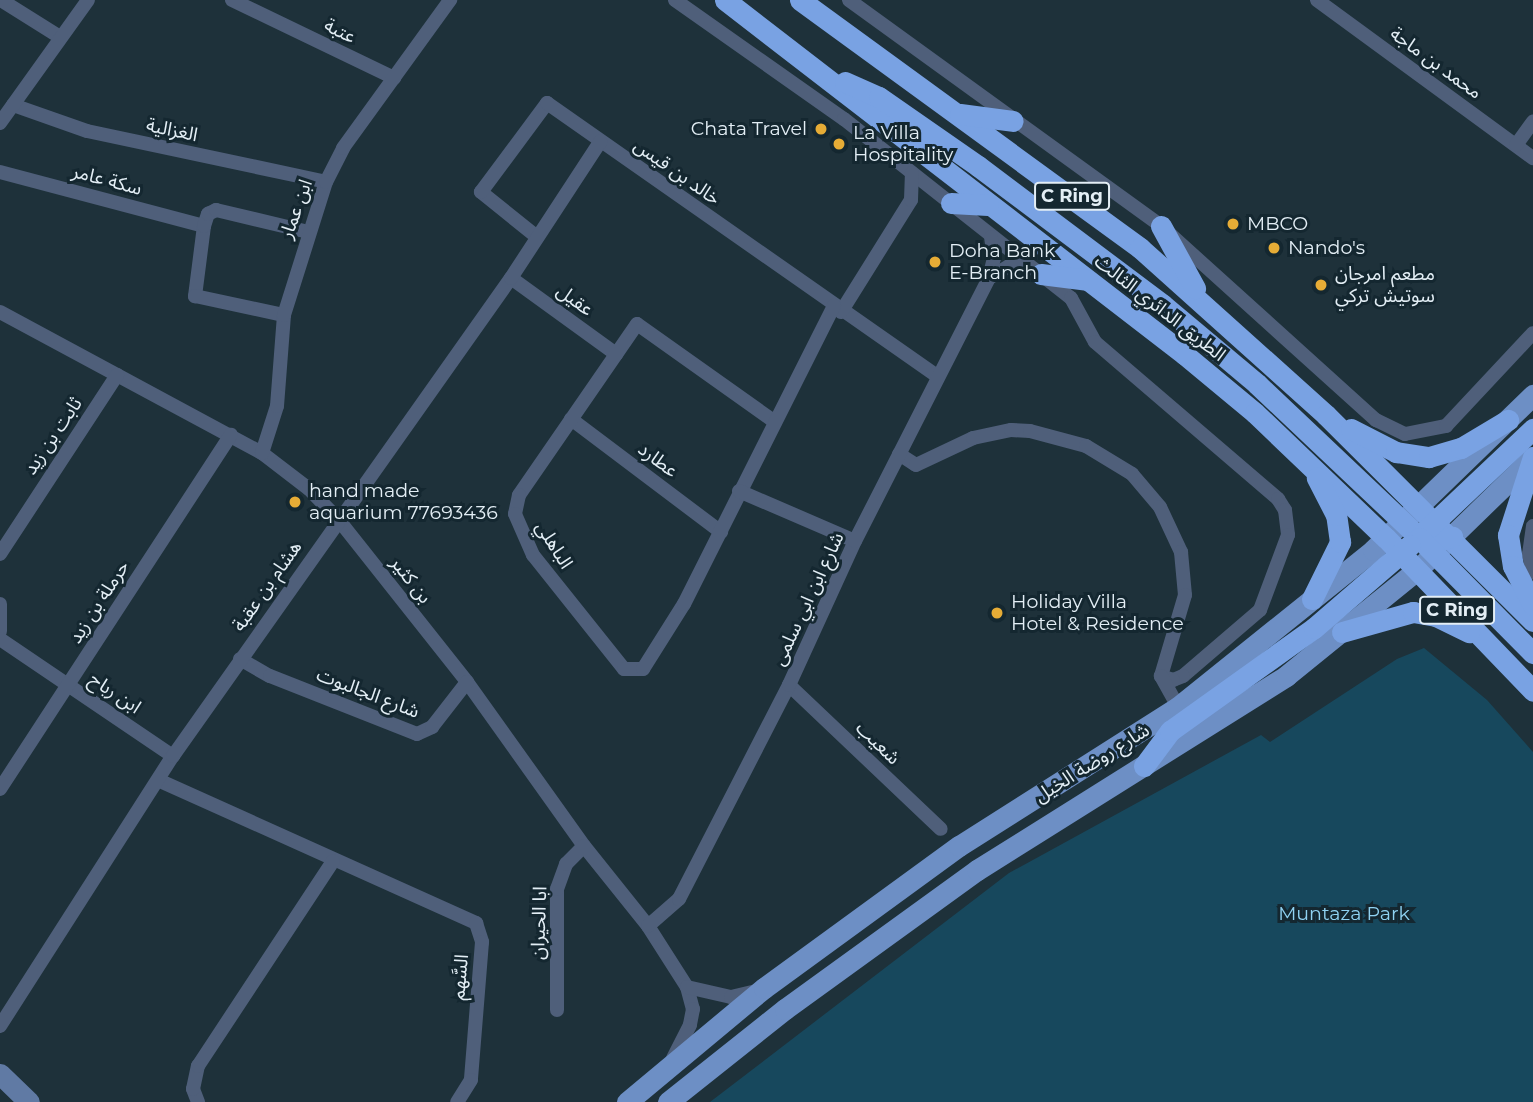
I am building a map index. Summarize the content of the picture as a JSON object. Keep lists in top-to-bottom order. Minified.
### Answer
{"streets":{"highway":["C Ring","الطريق الدائري الثالث"],"main road":["شارع روضة الخيل"],"street":["عتبة","محمد بن ماجة","الغزالية","خالد بن قيس","سكة عامر","ابن عمار","عقيل","ثابت بن زيد","عطارد","الباهلي","بن كثير","هشام بن عقبة","شارع ابن ابي سلمى","حرملة بن زيد","ابن رباح","شارع الجالبوت","شعيب","ابا الحيران","السَّهم"]},"crossings":[["عتبة","ابن عمار"],["الغزالية","ابن عمار"],["خالد بن قيس","الباهلي"],["خالد بن قيس","هشام بن عقبة"],["خالد بن قيس","شارع ابن ابي سلمى"],["ابن عمار","بن كثير"],["عقيل","الباهلي"],["عقيل","هشام بن عقبة"],["الطريق الدائري الثالث","شارع روضة الخيل"],["ثابت بن زيد","بن كثير"],["عطارد","الباهلي"],["بن كثير","هشام بن عقبة"],["بن كثير","شارع ابن ابي سلمى"],["بن كثير","حرملة بن زيد"],["بن كثير","شارع الجالبوت"],["بن كثير","شارع روضة الخيل"],["بن كثير","ابا الحيران"],["هشام بن عقبة","ابن رباح"],["هشام بن عقبة","شارع الجالبوت"],["هشام بن عقبة","السَّهم"],["شارع ابن ابي سلمى","شعيب"],["حرملة بن زيد","ابن رباح"]],"parks":["Muntaza Park"],"places":["Chata Travel","La Villa Hospitality","MBCO","Nando's","Doha Bank E-Branch","مطعم امرجان سوتيش تركي","hand made aquarium 77693436","Holiday Villa Hotel & Residence"]}
